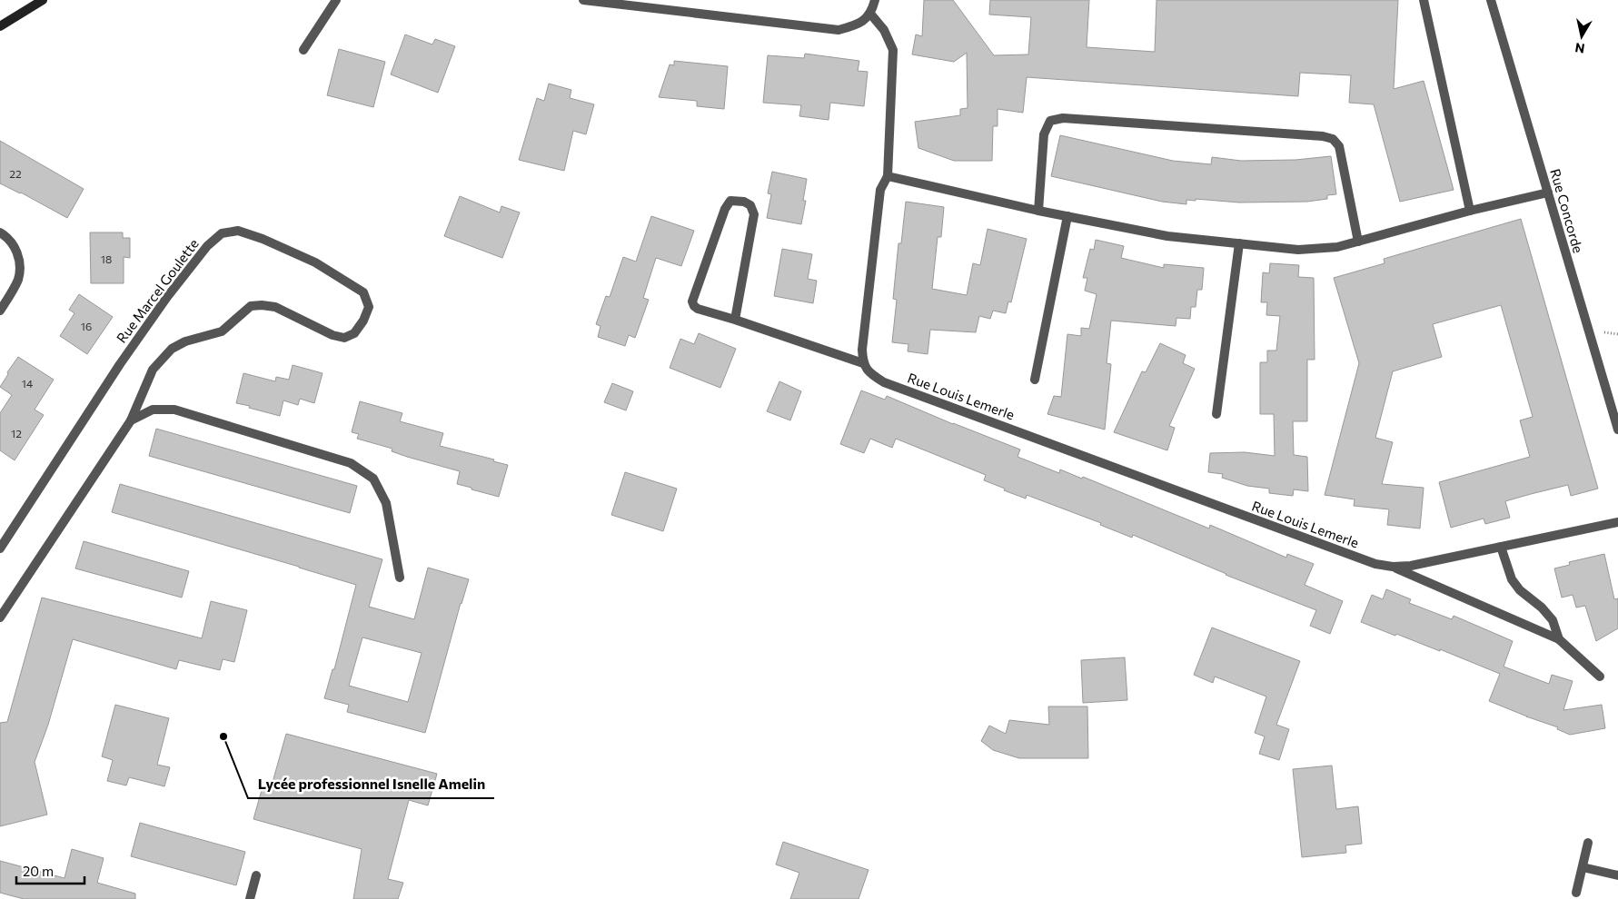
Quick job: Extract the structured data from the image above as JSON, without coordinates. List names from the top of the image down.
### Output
{
  "streets": {
    "street": ["Rue Concorde", "Rue Marcel Goulette", "Rue Louis Lemerle"]
  },
  "places": ["Lycée professionnel Isnelle Amelin"],
  "house_numbers": [
    "22",
    "18",
    "16",
    "14",
    "12"
  ],
  "scale_bar": "20 m",
  "north": "bottom"
}
